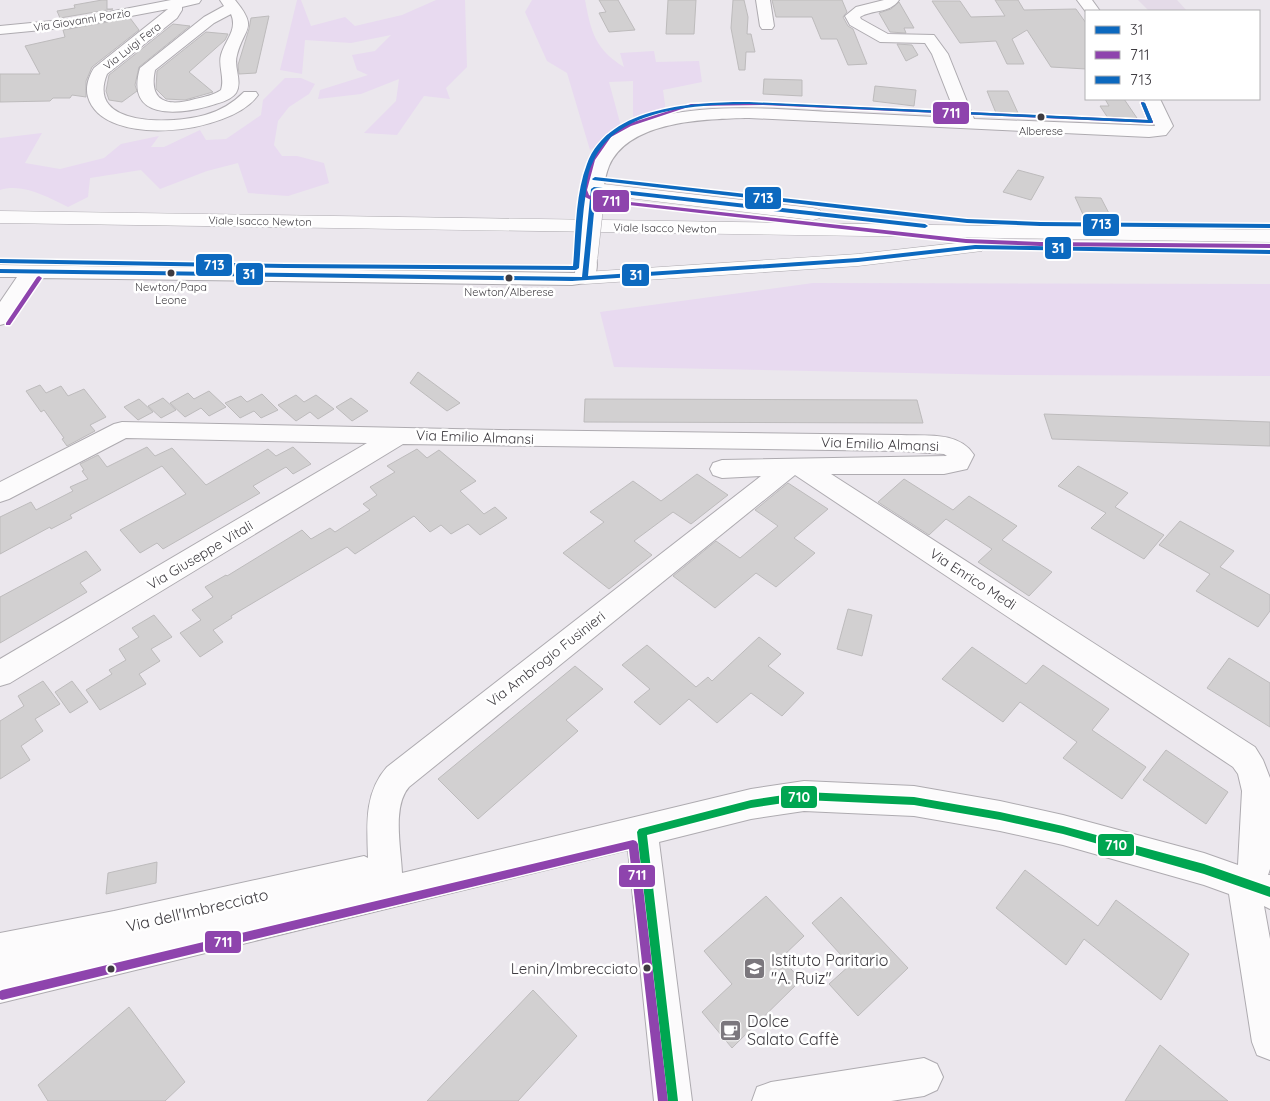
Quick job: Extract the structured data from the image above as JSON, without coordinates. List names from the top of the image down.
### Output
{
  "streets": {
    "highway": ["Viale Isacco Newton"],
    "street": [
      "Via Giovanni Porzio",
      "Via Luigi Fera",
      "Via Emilio Almansi",
      "Via Giuseppe Vitali",
      "Via Enrico Medi",
      "Via Ambrogio Fusinieri",
      "Via dell'Imbrecciato"
    ]
  },
  "crossings": [
    ["Via Giovanni Porzio", "Via Luigi Fera"],
    ["Via Emilio Almansi", "Via Giuseppe Vitali"],
    ["Via Enrico Medi", "Via Ambrogio Fusinieri"],
    ["Via Enrico Medi", "Via dell'Imbrecciato"],
    ["Via Ambrogio Fusinieri", "Via dell'Imbrecciato"]
  ],
  "places": {
    "other": [
      "Alberese",
      "Newton/Papa Leone",
      "Newton/Alberese",
      "Lenin/Imbrecciato"
    ],
    "school or university": ["Istituto Paritario \"A. Ruiz\""],
    "cafe": ["Dolce Salato Caffè"]
  },
  "lines": [
    "transit line 711",
    "transit line 713",
    "transit line 31",
    "transit line 710"
  ],
  "legend": ["31", "711", "713"]
}
